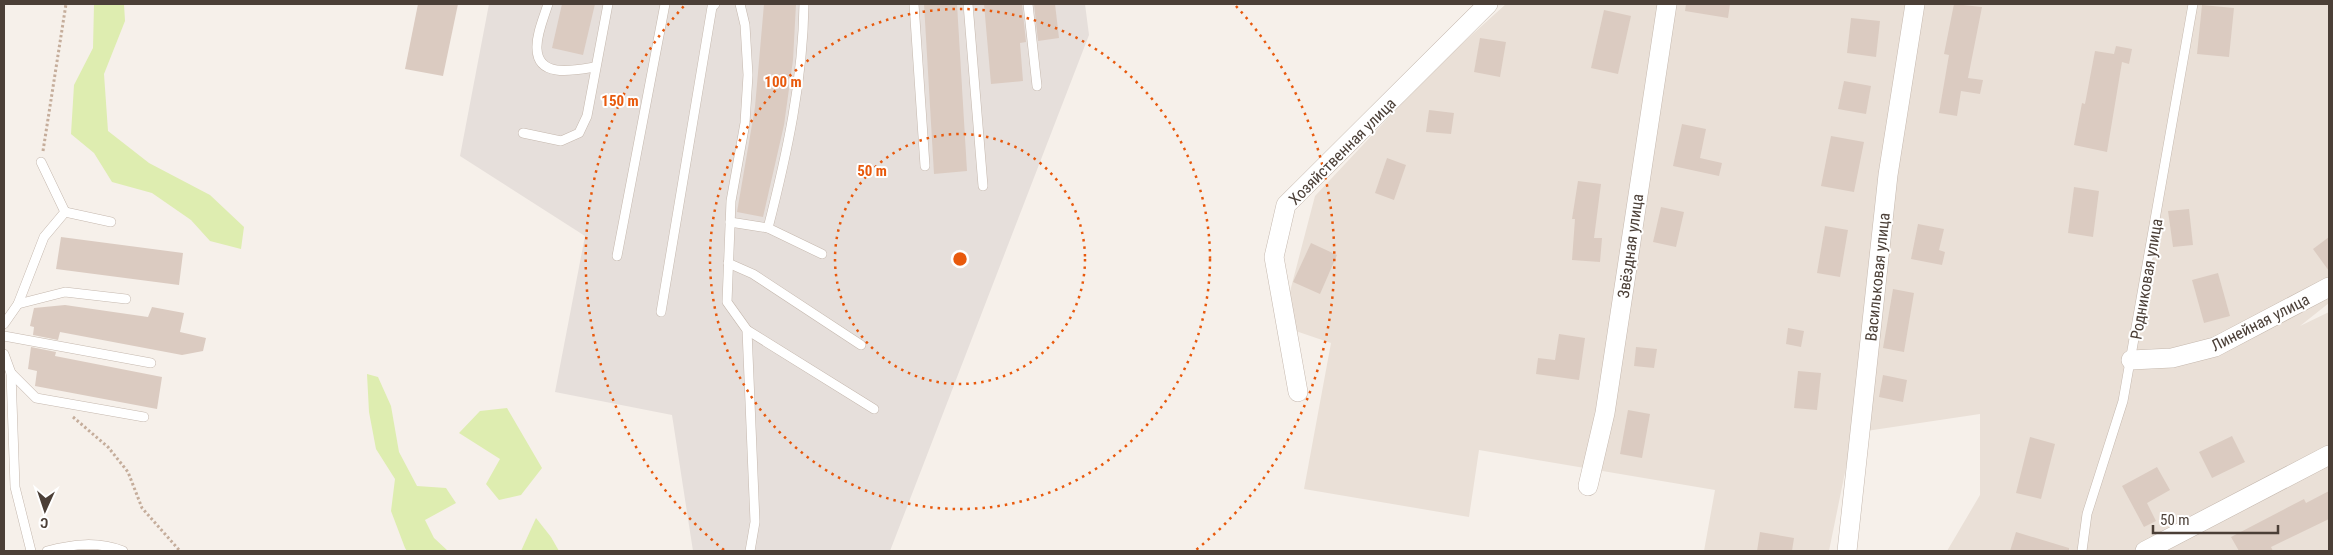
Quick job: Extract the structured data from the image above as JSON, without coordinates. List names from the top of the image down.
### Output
{
  "streets": {
    "street": [
      "Хозяйственная улица",
      "Звёздная улица",
      "Васильковая улица",
      "Линейная улица"
    ],
    "lane": ["Родниковая улица"]
  },
  "crossings": [
    ["Родниковая улица", "Линейная улица"]
  ],
  "scale_bar": "50 m",
  "north": "bottom",
  "rings": ["100 m", "150 m", "50 m"]
}
